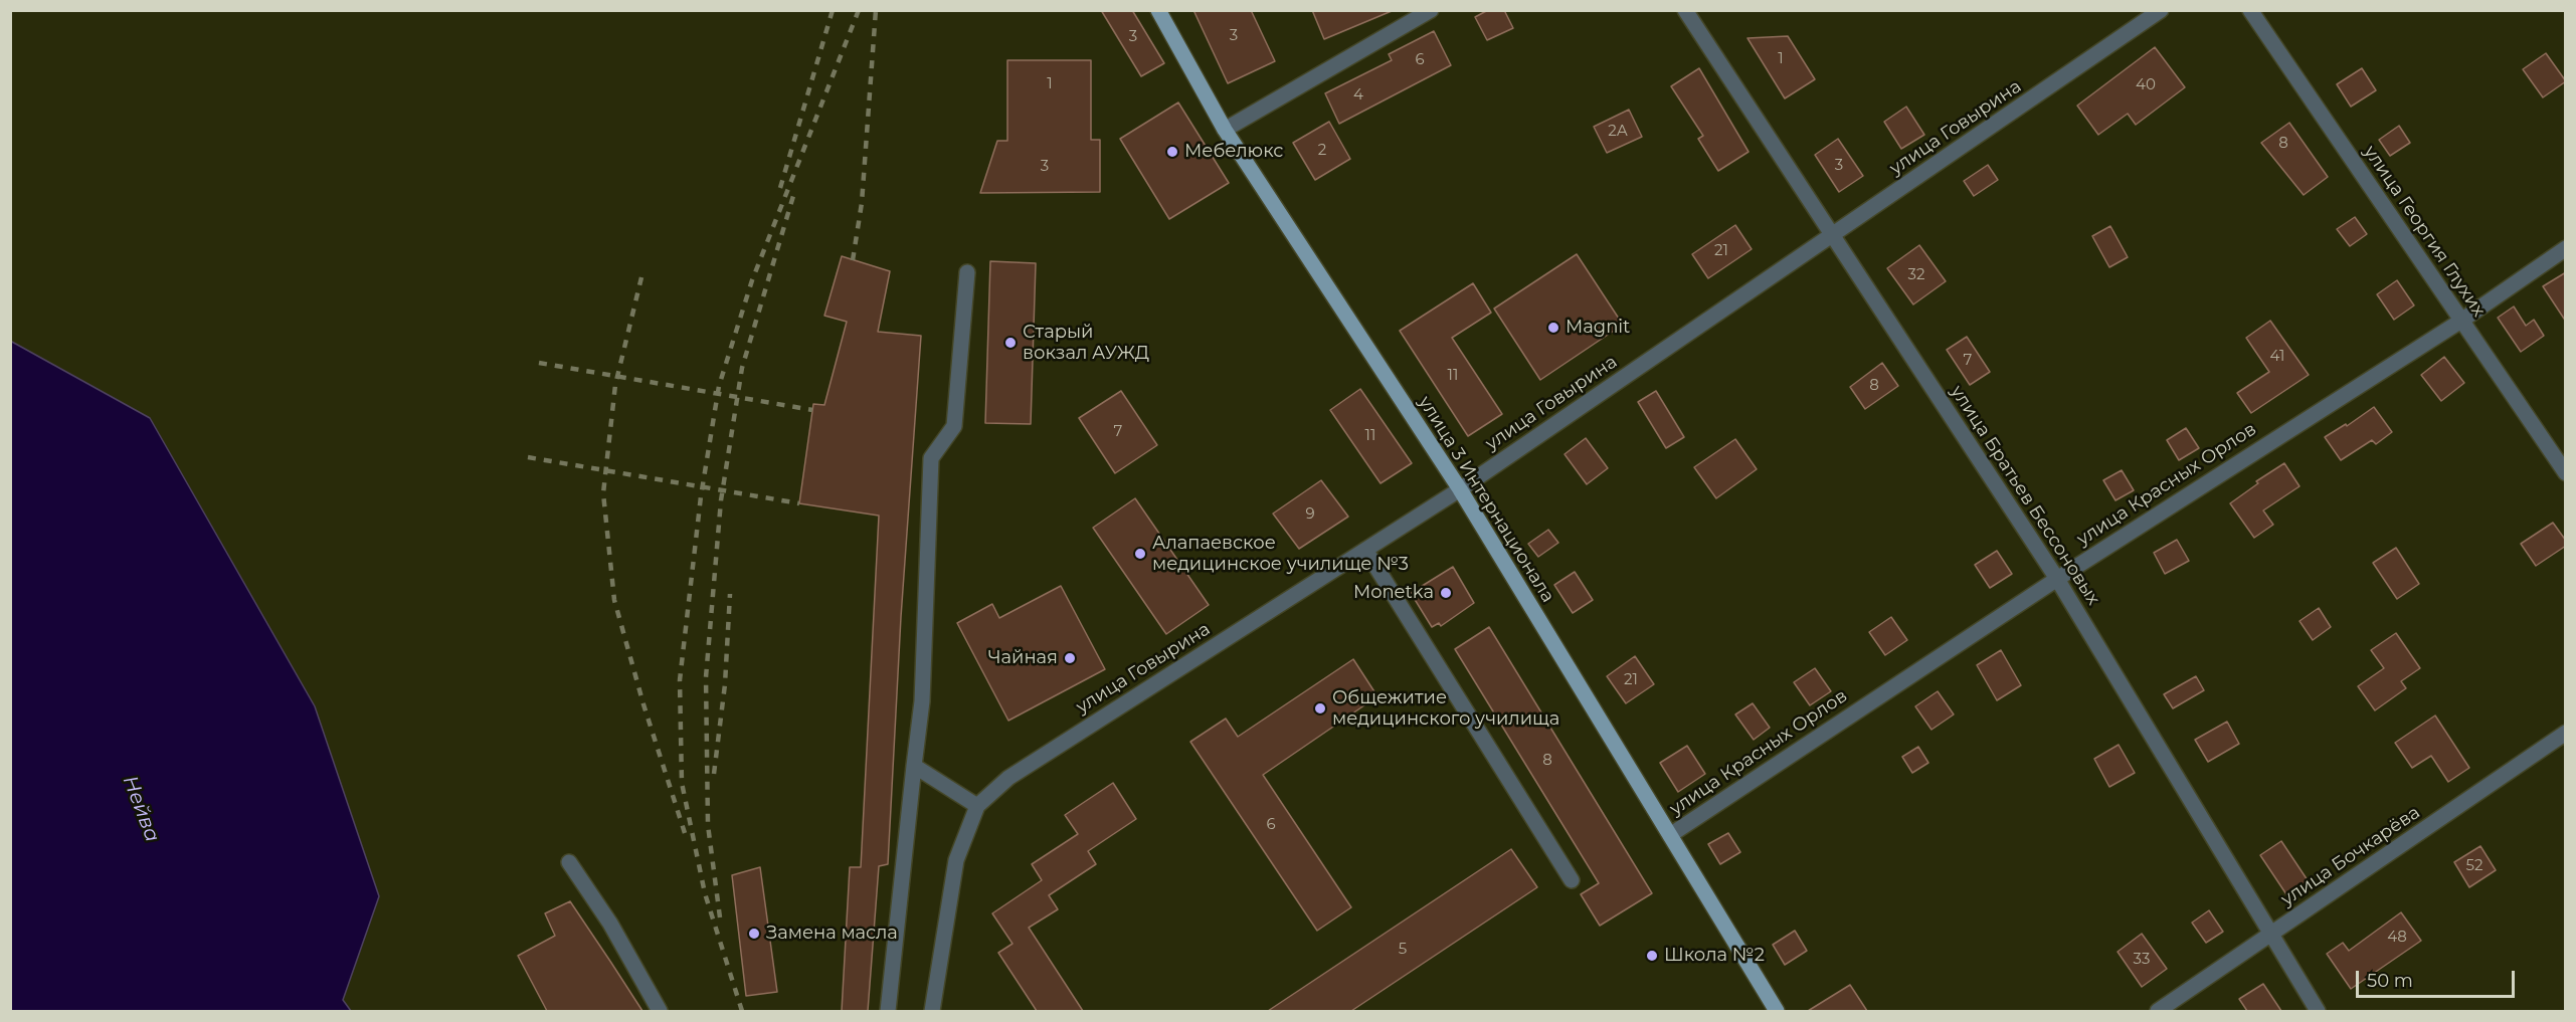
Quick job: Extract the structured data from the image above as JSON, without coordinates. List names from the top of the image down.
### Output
{
  "streets": {
    "main road": ["улица 3 Интернационала"],
    "street": [
      "улица Говырина",
      "улица Георгия Глухих",
      "улица Красных Орлов",
      "улица Братьев Бессоновых",
      "улица Бочкарёва"
    ]
  },
  "crossings": [
    ["улица Говырина", "улица Братьев Бессоновых"],
    ["улица Говырина", "улица 3 Интернационала"],
    ["улица Георгия Глухих", "улица Красных Орлов"],
    ["улица Красных Орлов", "улица Братьев Бессоновых"],
    ["улица Красных Орлов", "улица 3 Интернационала"],
    ["улица Братьев Бессоновых", "улица Бочкарёва"]
  ],
  "water": ["Нейва"],
  "places": [
    "Мебелюкс",
    "Magnit",
    "Старый вокзал АУЖД",
    "Алапаевское медицинское училище №3",
    "Monetka",
    "Чайная",
    "Общежитие медицинского училища",
    "Замена масла",
    "Школа №2"
  ],
  "house_numbers": [
    "3",
    "3",
    "1",
    "6",
    "1",
    "40",
    "4",
    "2А",
    "8",
    "2",
    "3",
    "3",
    "21",
    "32",
    "41",
    "7",
    "11",
    "8",
    "7",
    "11",
    "9",
    "21",
    "8",
    "6",
    "52",
    "48",
    "5",
    "33"
  ],
  "scale_bar": "50 m"
}
